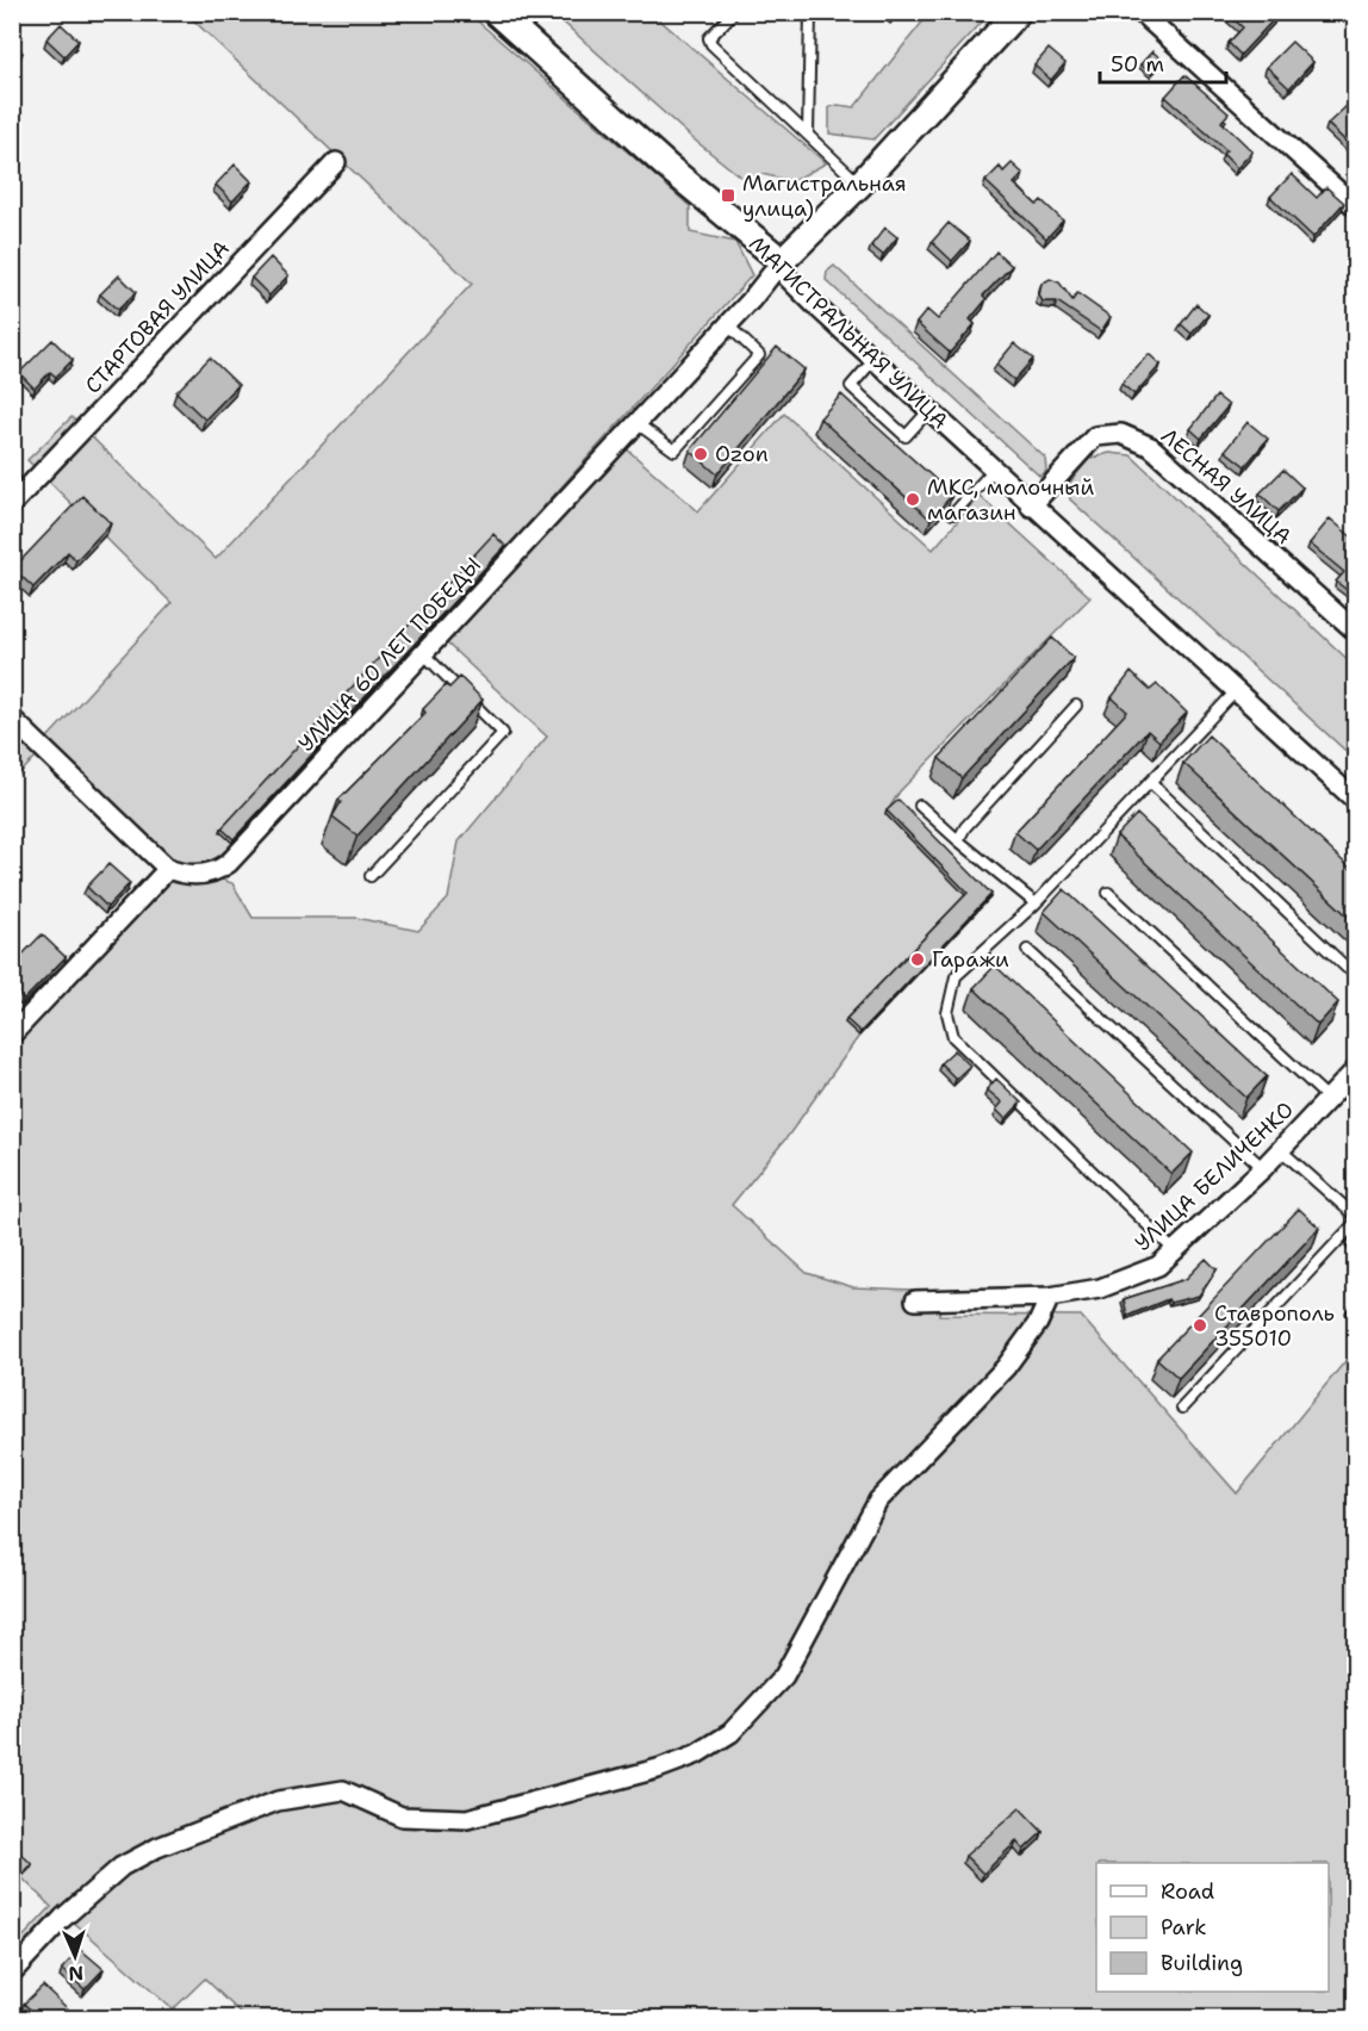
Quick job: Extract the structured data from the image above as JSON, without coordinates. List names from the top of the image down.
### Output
{
  "streets": {
    "street": [
      "СТАРТОВАЯ УЛИЦА",
      "МАГИСТРАЛЬНАЯ УЛИЦА",
      "ЛЕСНАЯ УЛИЦА",
      "УЛИЦА 60 ЛЕТ ПОБЕДЫ",
      "УЛИЦА БЕЛИЧЕНКО"
    ]
  },
  "crossings": [
    ["МАГИСТРАЛЬНАЯ УЛИЦА", "ЛЕСНАЯ УЛИЦА"],
    ["МАГИСТРАЛЬНАЯ УЛИЦА", "УЛИЦА 60 ЛЕТ ПОБЕДЫ"]
  ],
  "places": {
    "transit": ["Магистральная улица)"],
    "other": [
      "Ozon",
      "МКС, молочный магазин",
      "Гаражи",
      "Ставрополь 355010"
    ]
  },
  "legend": ["Road", "Park", "Building"],
  "scale_bar": "50 m",
  "north": "bottom"
}
